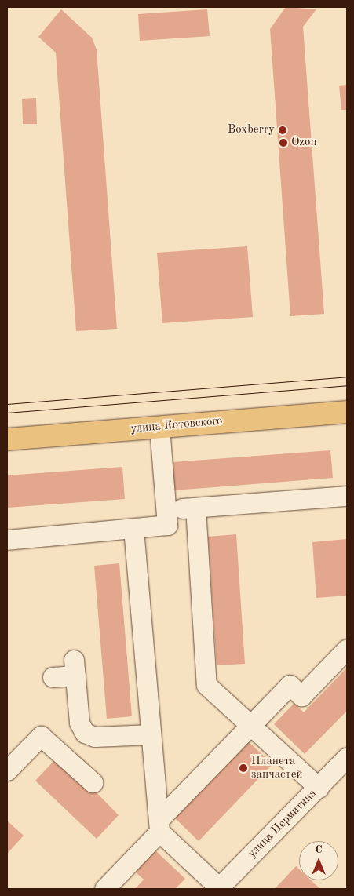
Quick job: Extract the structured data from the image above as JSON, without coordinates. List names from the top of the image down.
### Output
{
  "streets": {
    "main road": ["улица Котовского"],
    "street": ["улица Пермитина"]
  },
  "places": ["Boxberry", "Ozon", "Планета запчастей"],
  "north": "top"
}
